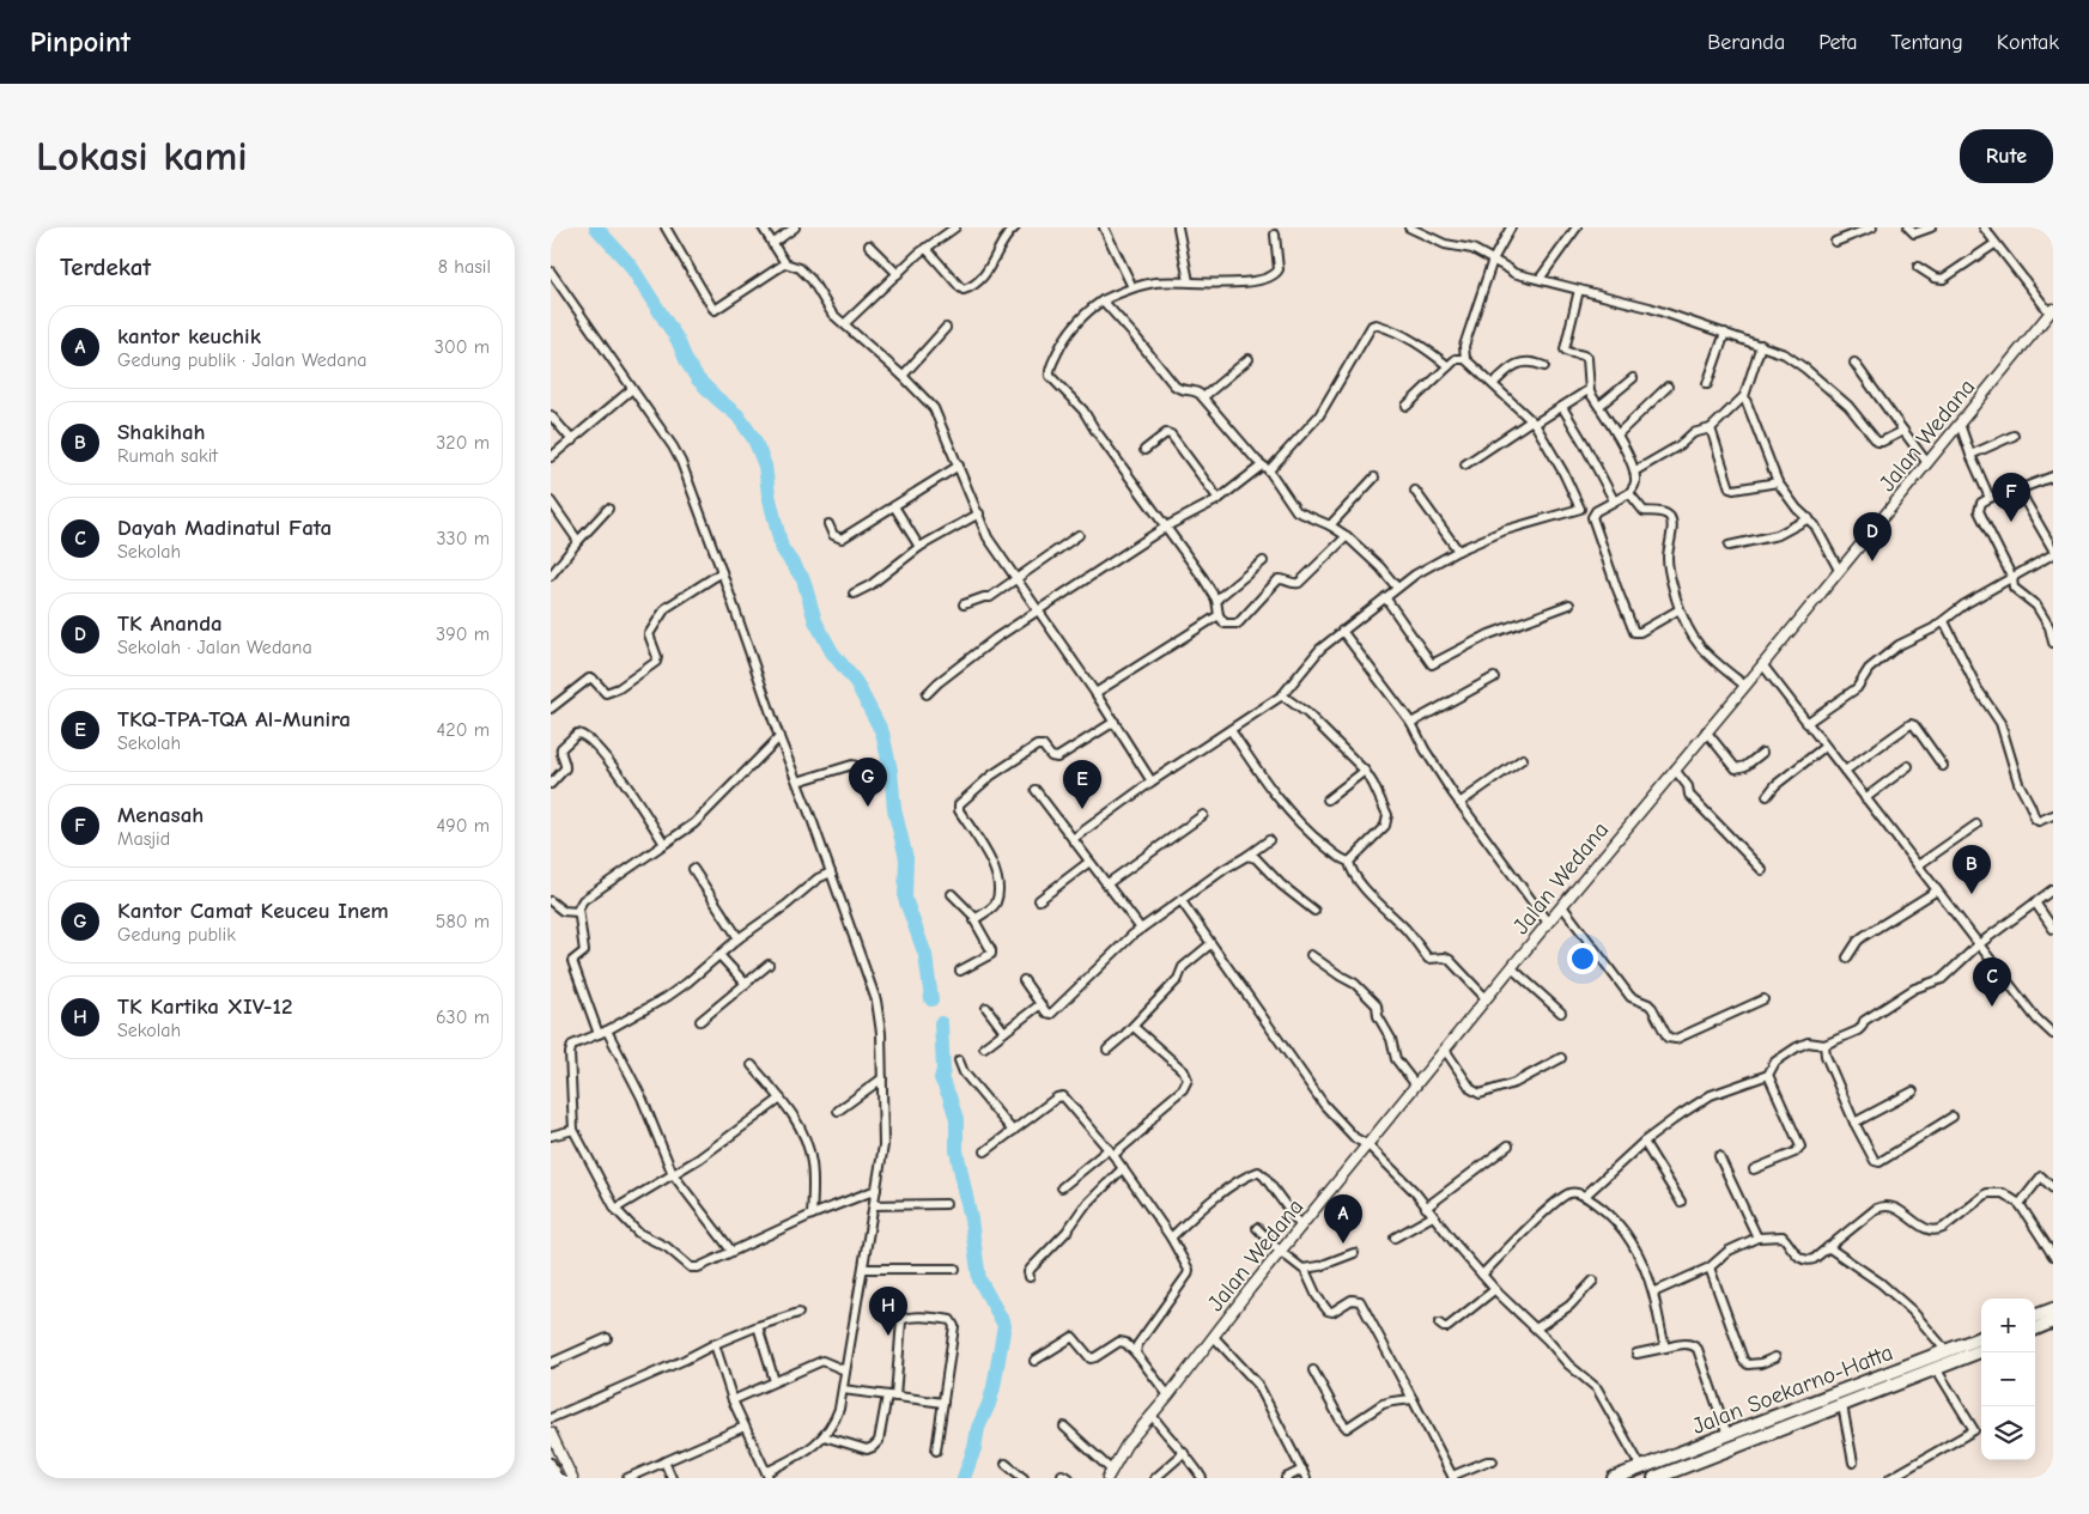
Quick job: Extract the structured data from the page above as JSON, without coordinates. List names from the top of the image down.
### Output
{
  "streets": {
    "highway": ["Jalan Soekarno-Hatta"],
    "street": ["Jalan Wedana"]
  },
  "page": {
    "header": "Pinpoint",
    "nav": [
      "Beranda",
      "Peta",
      "Tentang",
      "Kontak"
    ],
    "buttons": "Rute",
    "title": "Lokasi kami",
    "heading": ["Terdekat", "8 hasil"],
    "list": [
      {
        "mark": "A",
        "name": "kantor keuchik",
        "note": "Gedung publik · Jalan Wedana",
        "value": "300 m"
      },
      {
        "mark": "B",
        "name": "Shakihah",
        "note": "Rumah sakit",
        "value": "320 m"
      },
      {
        "mark": "C",
        "name": "Dayah Madinatul Fata",
        "note": "Sekolah",
        "value": "330 m"
      },
      {
        "mark": "D",
        "name": "TK Ananda",
        "note": "Sekolah · Jalan Wedana",
        "value": "390 m"
      },
      {
        "mark": "E",
        "name": "TKQ-TPA-TQA Al-Munira",
        "note": "Sekolah",
        "value": "420 m"
      },
      {
        "mark": "F",
        "name": "Menasah",
        "note": "Masjid",
        "value": "490 m"
      },
      {
        "mark": "G",
        "name": "Kantor Camat Keuceu Inem",
        "note": "Gedung publik",
        "value": "580 m"
      },
      {
        "mark": "H",
        "name": "TK Kartika XIV-12",
        "note": "Sekolah",
        "value": "630 m"
      }
    ],
    "pins": [
      "F",
      "D",
      "G",
      "E",
      "B",
      "C",
      "A",
      "H"
    ],
    "map_buttons": ["+", "−"]
  }
}
